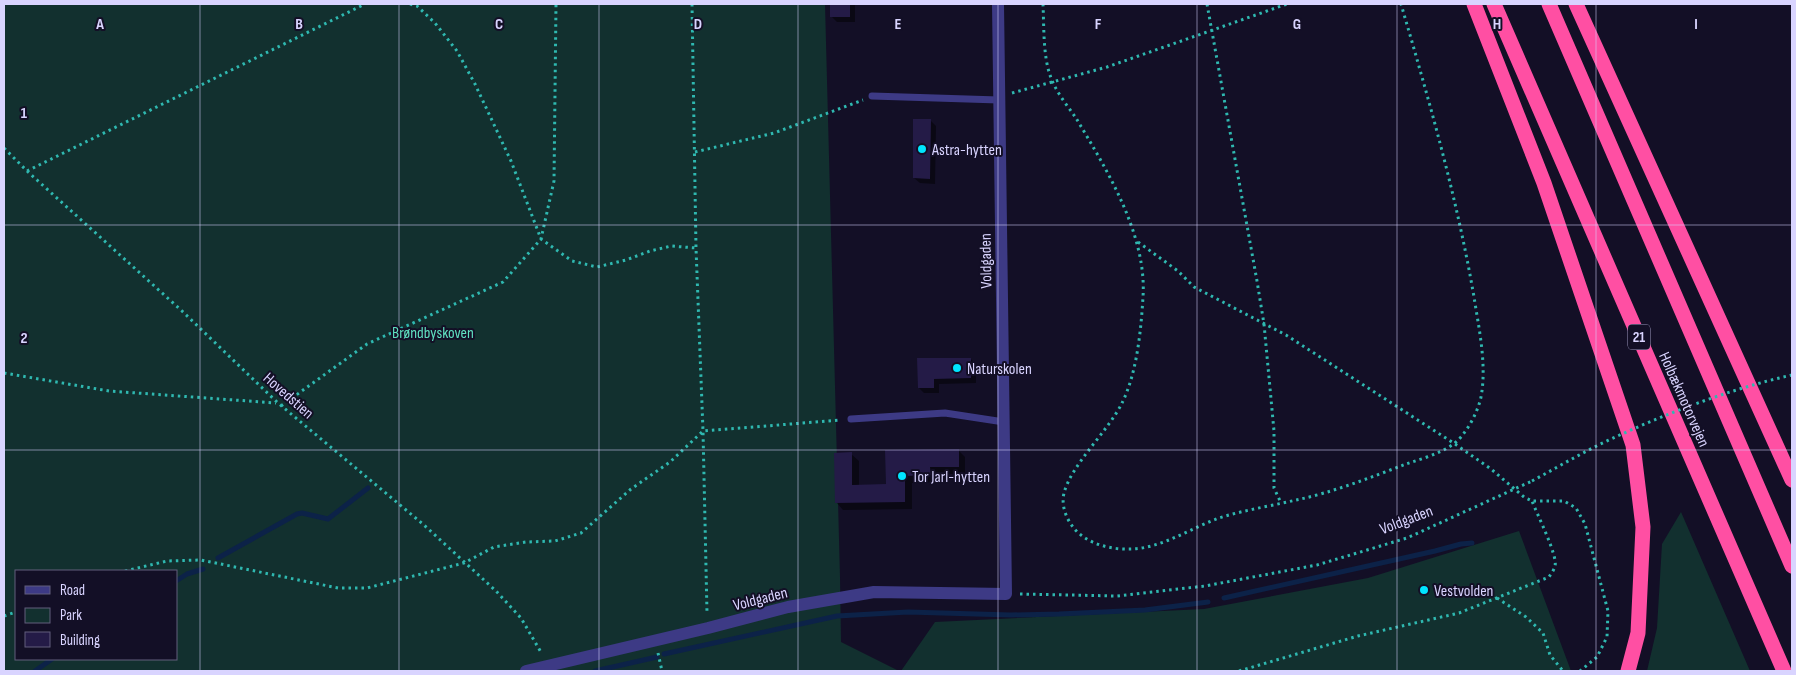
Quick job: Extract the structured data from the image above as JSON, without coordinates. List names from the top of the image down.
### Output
{
  "streets": {
    "highway": ["21", "Holbækmotorvejen"],
    "street": ["Voldgaden"],
    "path": ["Hovedstien"]
  },
  "crossings": [
    ["Voldgaden", "Hovedstien"]
  ],
  "parks": ["Brøndbyskoven"],
  "places": [
    "Astra-hytten",
    "Naturskolen",
    "Tor Jarl-hytten",
    "Vestvolden"
  ],
  "legend": ["Road", "Park", "Building"],
  "grid": {
    "columns": [
      "A",
      "B",
      "C",
      "D",
      "E",
      "F",
      "G",
      "H",
      "I"
    ],
    "rows": ["1", "2"]
  }
}
